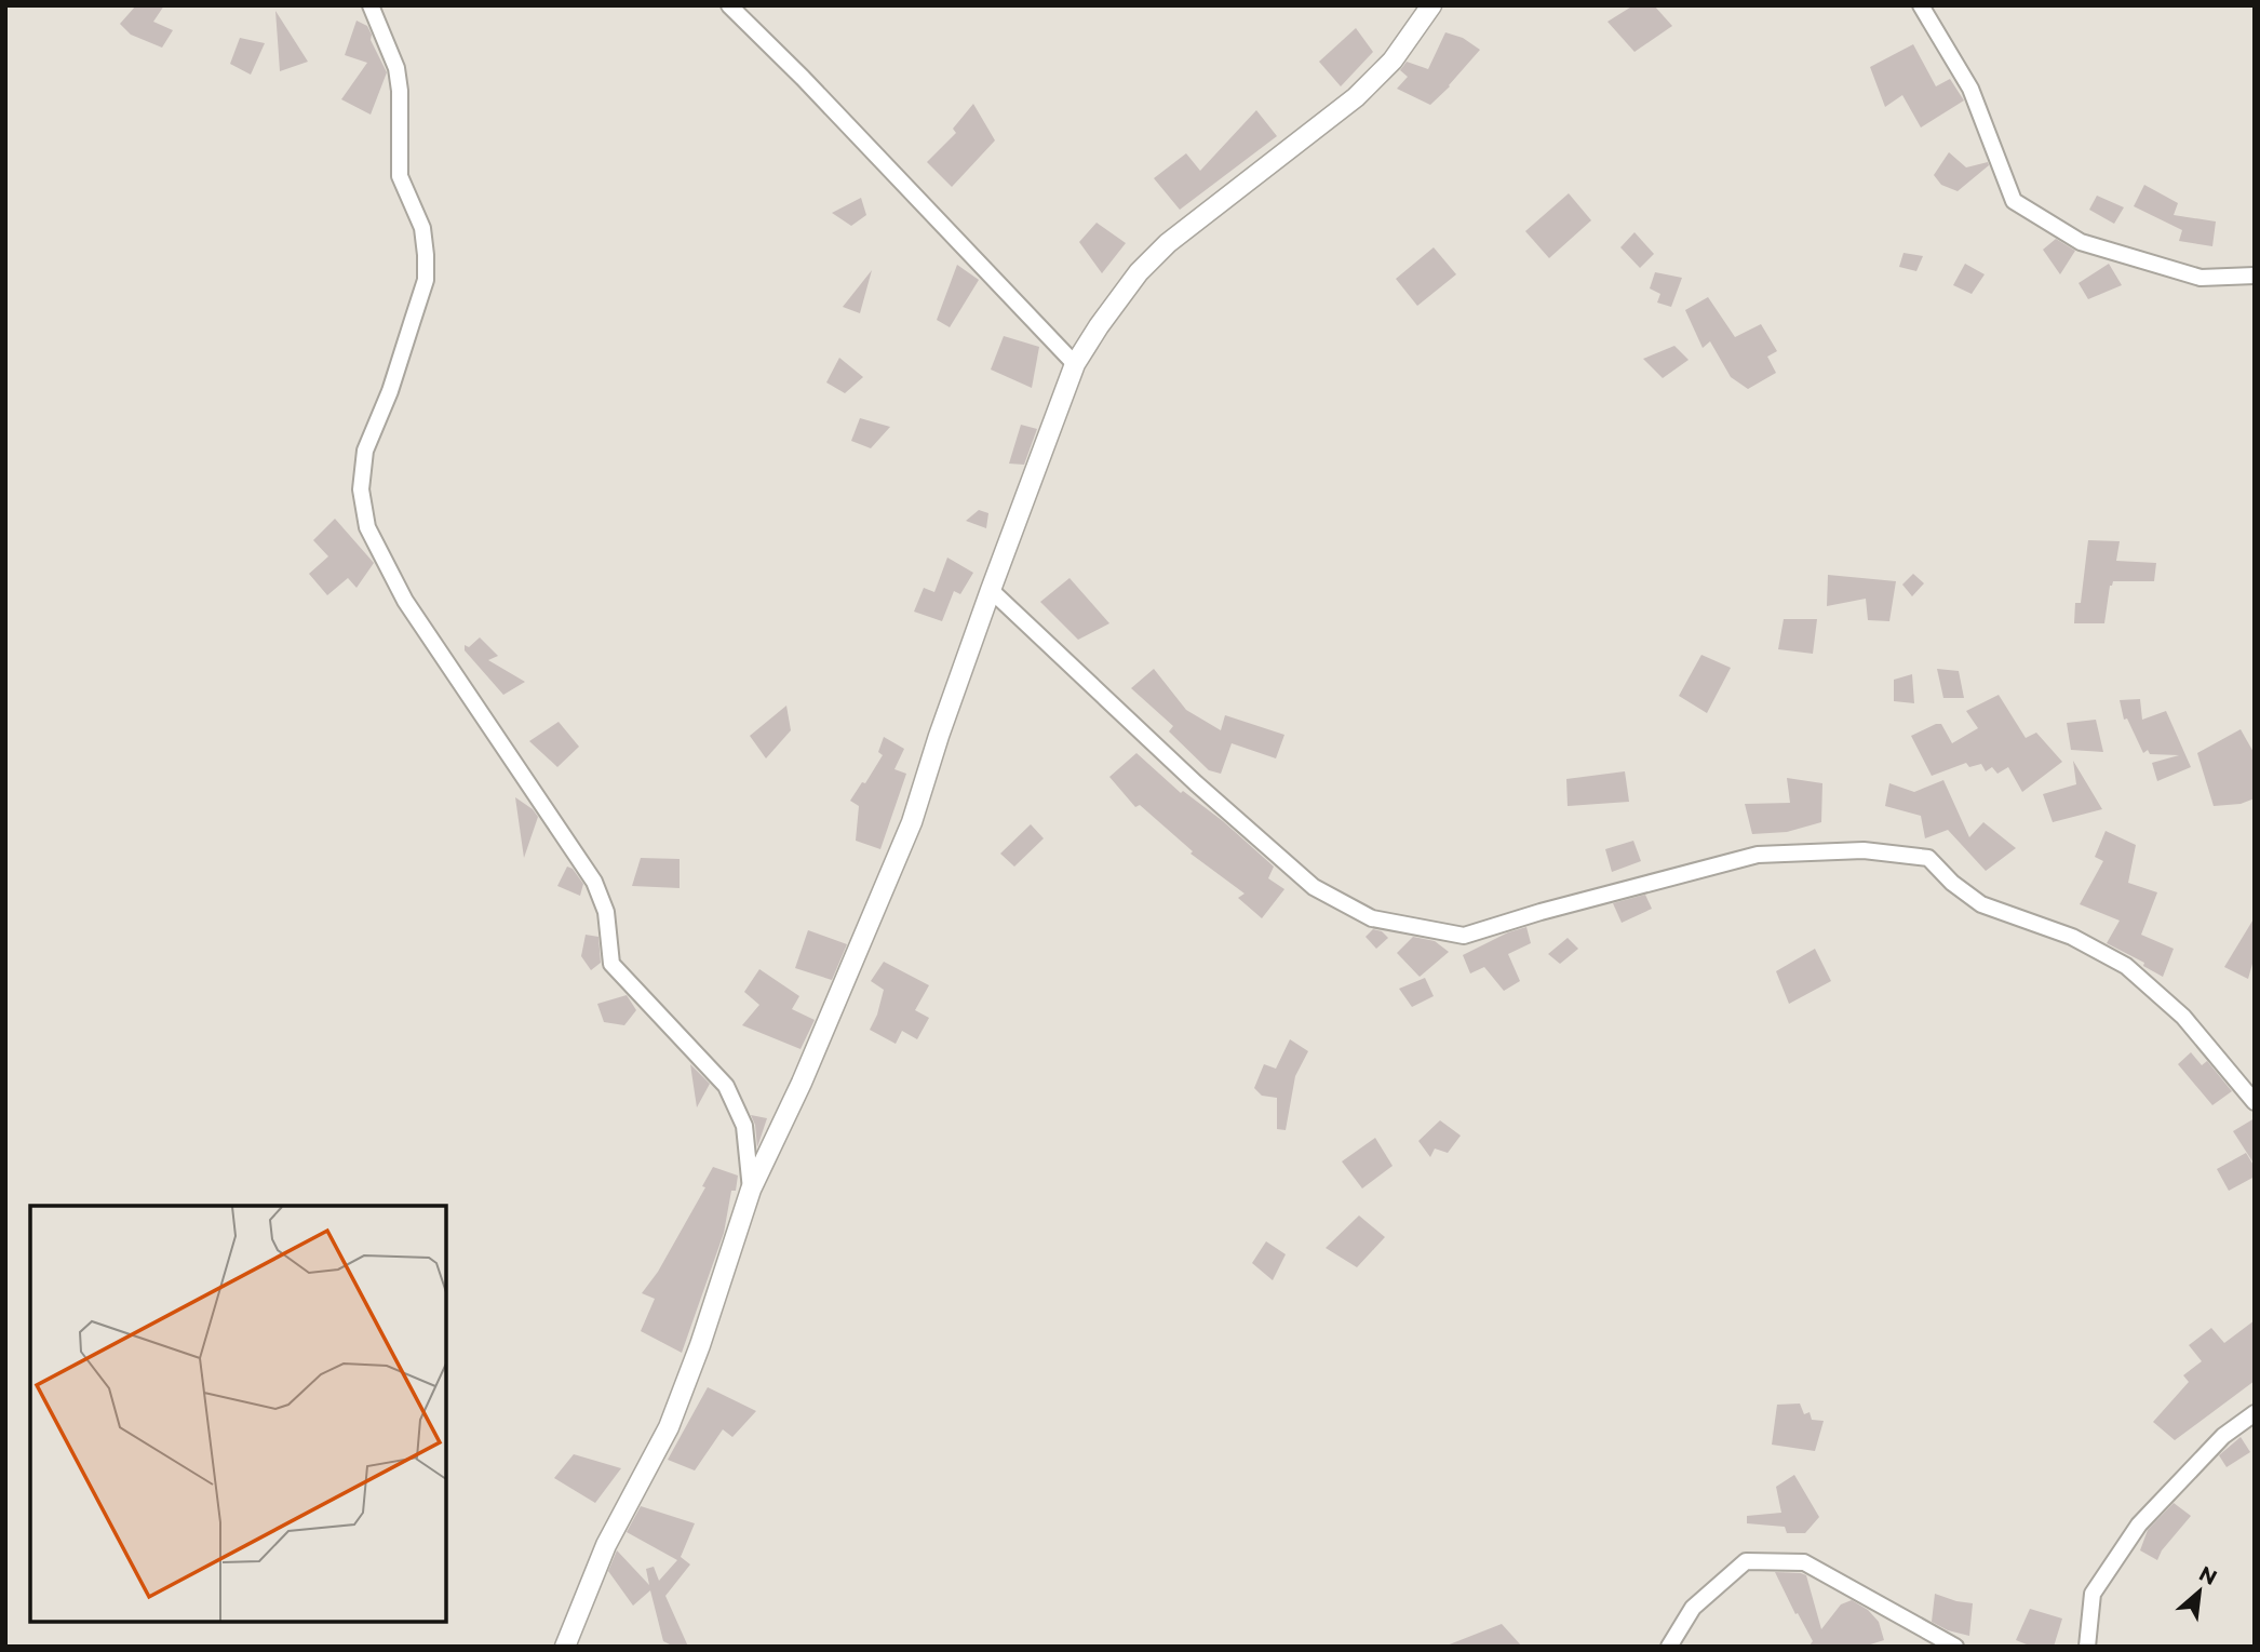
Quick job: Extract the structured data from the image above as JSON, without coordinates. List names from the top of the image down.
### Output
{
  "north": "top right"
}
